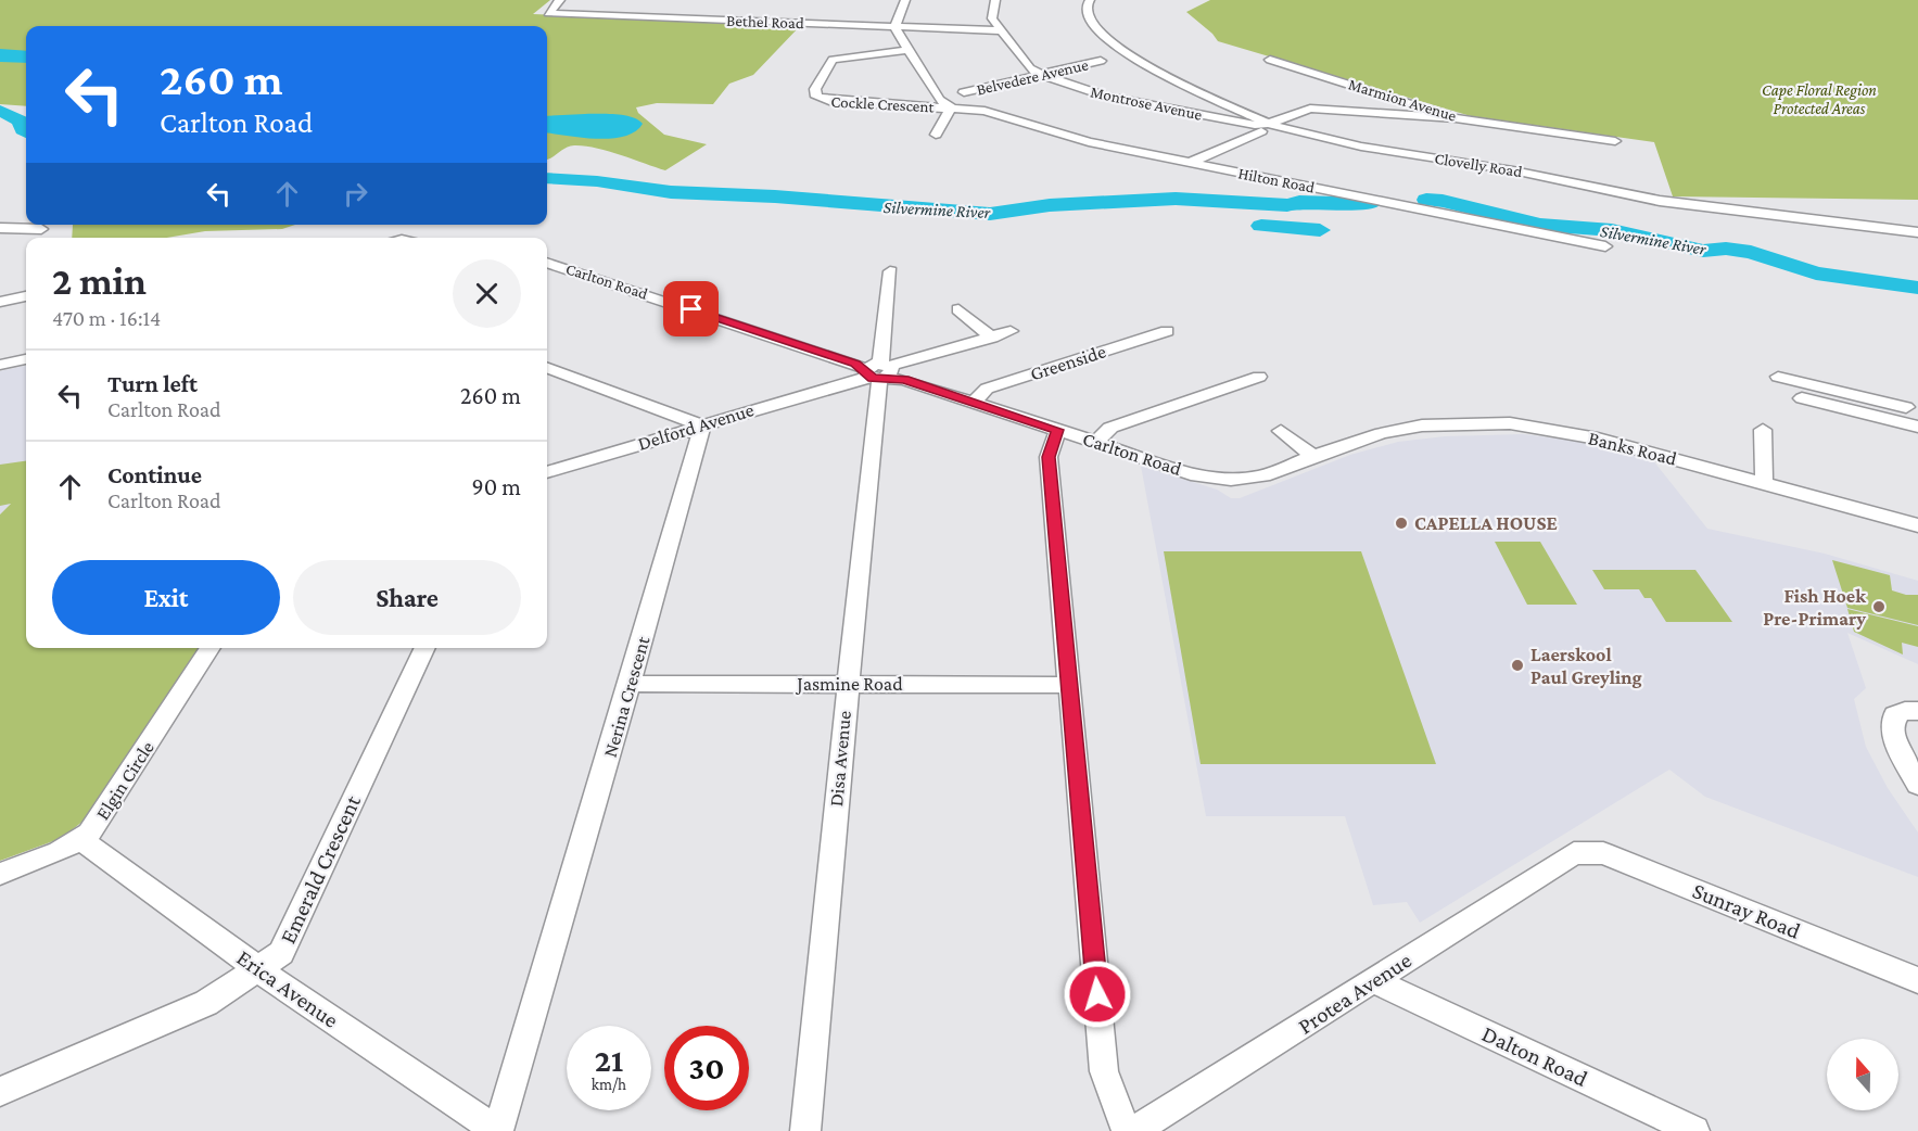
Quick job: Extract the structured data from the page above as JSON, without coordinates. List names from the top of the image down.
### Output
{
  "streets": {
    "street": [
      "Bethel Road",
      "Belvedere Avenue",
      "Marmion Avenue",
      "Montrose Avenue",
      "Cockle Crescent",
      "Clovelly Road",
      "Hilton Road",
      "Carlton Road",
      "Greenside",
      "Delford Avenue",
      "Banks Road",
      "Jasmine Road",
      "Nerina Crescent",
      "Disa Avenue",
      "Elgin Circle",
      "Emerald Crescent",
      "Sunray Road",
      "Erica Avenue",
      "Protea Avenue",
      "Dalton Road"
    ]
  },
  "crossings": [
    ["Bethel Road", "Montrose Avenue"],
    ["Belvedere Avenue", "Montrose Avenue"],
    ["Montrose Avenue", "Clovelly Road"],
    ["Cockle Crescent", "Hilton Road"],
    ["Carlton Road", "Greenside"],
    ["Carlton Road", "Delford Avenue"],
    ["Carlton Road", "Banks Road"],
    ["Carlton Road", "Disa Avenue"],
    ["Delford Avenue", "Nerina Crescent"],
    ["Delford Avenue", "Disa Avenue"],
    ["Jasmine Road", "Nerina Crescent"],
    ["Jasmine Road", "Disa Avenue"],
    ["Nerina Crescent", "Erica Avenue"],
    ["Elgin Circle", "Erica Avenue"],
    ["Emerald Crescent", "Erica Avenue"],
    ["Sunray Road", "Protea Avenue"],
    ["Protea Avenue", "Dalton Road"]
  ],
  "water": ["Silvermine River"],
  "parks": ["Cape Floral Region Protected Areas"],
  "places": ["CAPELLA HOUSE", "Fish Hoek Pre-Primary", "Laerskool Paul Greyling"],
  "north": "top",
  "page": {
    "turn": ["260 m", "Carlton Road"],
    "heading": ["2 min", "470 m · 16:14"],
    "list": [
      {
        "name": "Turn left",
        "note": "Carlton Road",
        "value": "260 m"
      },
      {
        "name": "Continue",
        "note": "Carlton Road",
        "value": "90 m"
      }
    ],
    "buttons": ["Exit", "Share"],
    "speed": "21 km/h",
    "limit": "30"
  }
}
